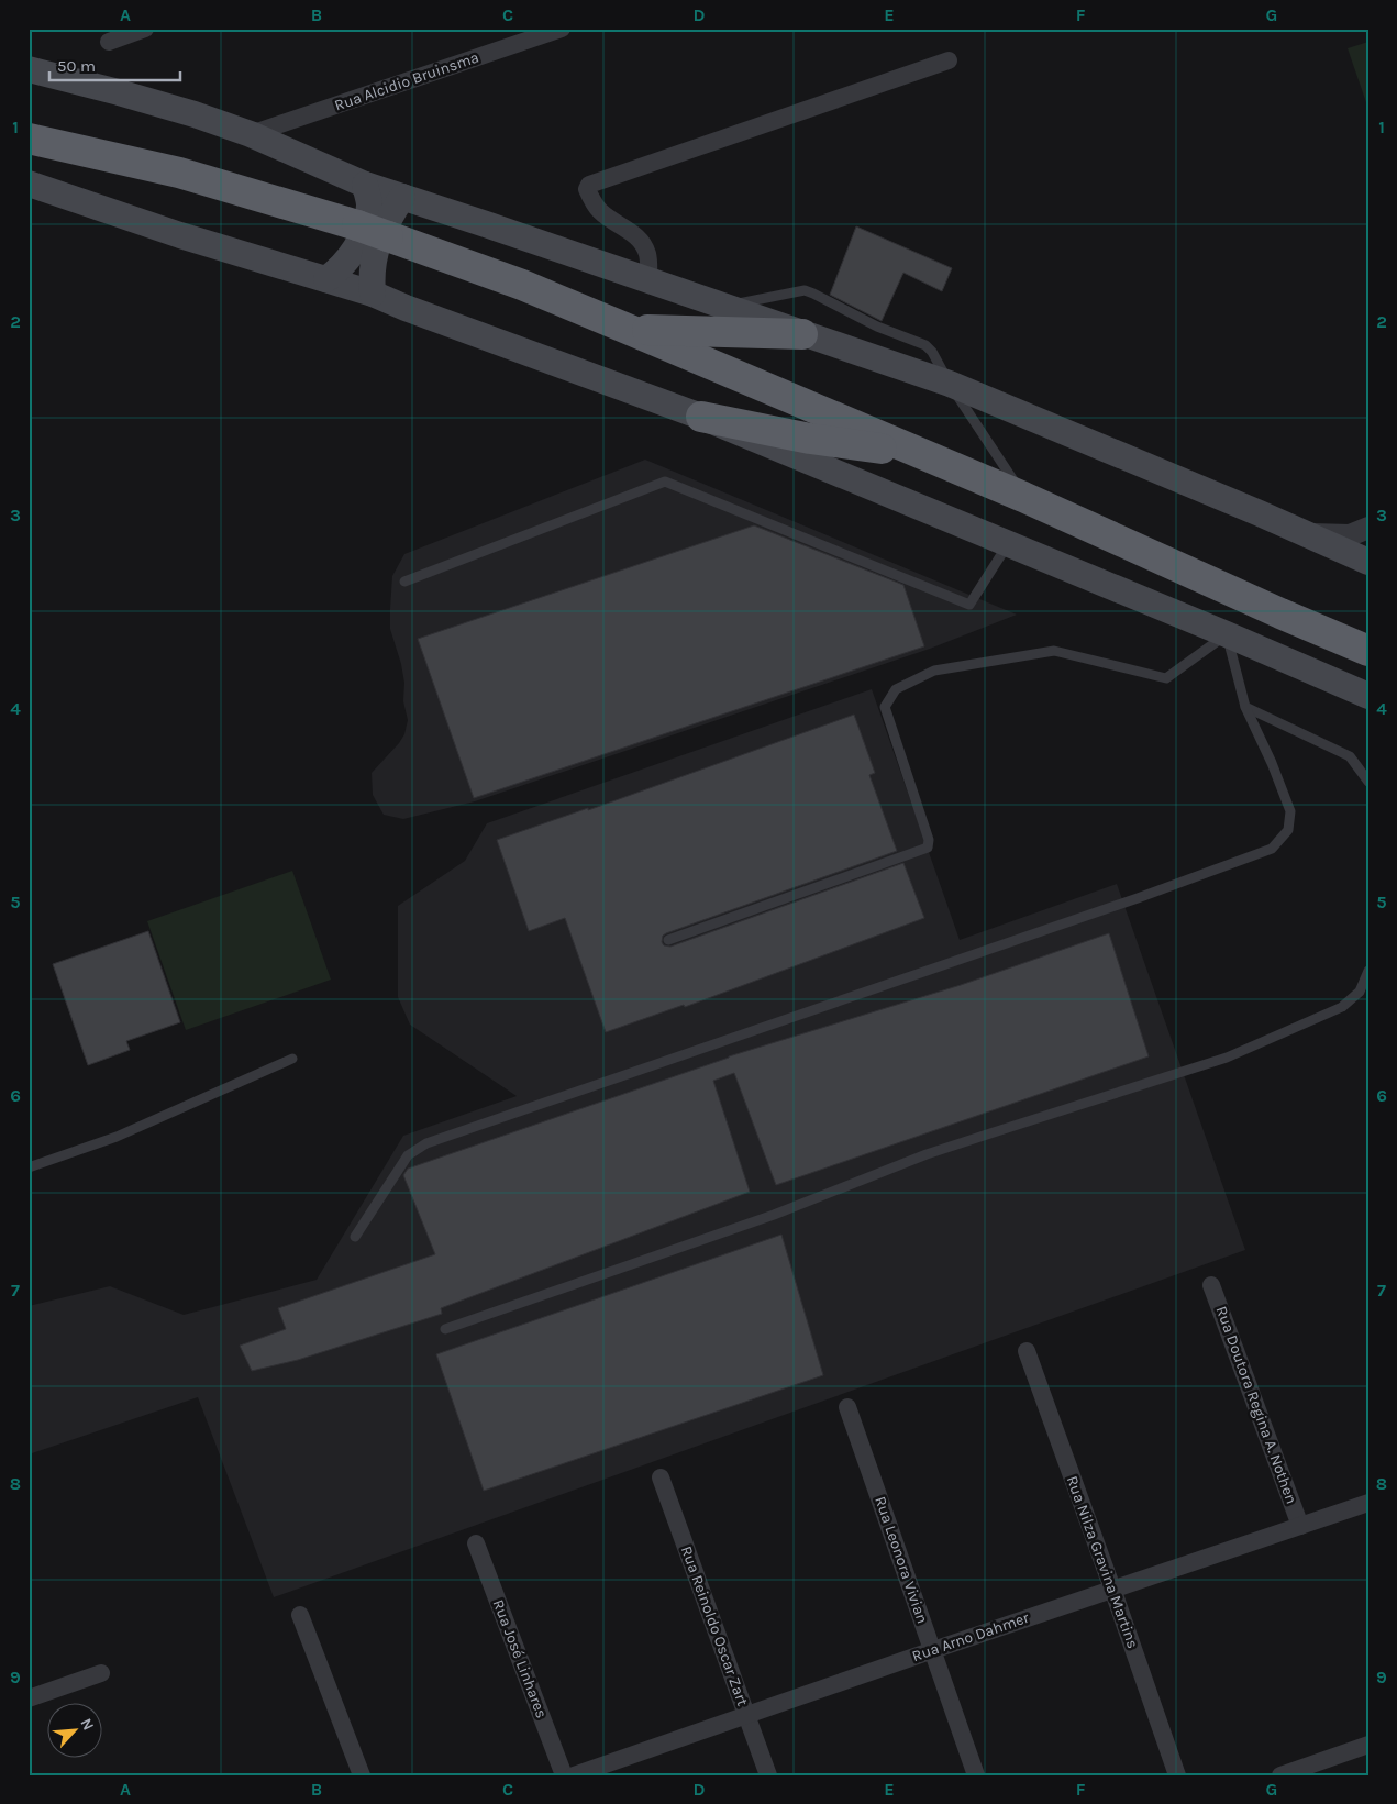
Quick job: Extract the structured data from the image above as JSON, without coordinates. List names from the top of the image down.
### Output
{
  "streets": {
    "street": [
      "Rua Alcidio Bruinsma",
      "Rua Doutora Regina A. Nothen",
      "Rua Leonora Vivian",
      "Rua Nilza Gravina Martins",
      "Rua Reinoldo Oscar Zart",
      "Rua Arno Dahmer",
      "Rua José Linhares"
    ]
  },
  "crossings": [
    ["Rua Doutora Regina A. Nothen", "Rua Arno Dahmer"],
    ["Rua Leonora Vivian", "Rua Arno Dahmer"],
    ["Rua Nilza Gravina Martins", "Rua Arno Dahmer"],
    ["Rua Reinoldo Oscar Zart", "Rua Arno Dahmer"]
  ],
  "scale_bar": "50 m",
  "north": "top right",
  "grid": {
    "columns": [
      "A",
      "B",
      "C",
      "D",
      "E",
      "F",
      "G"
    ],
    "rows": [
      "1",
      "2",
      "3",
      "4",
      "5",
      "6",
      "7",
      "8",
      "9"
    ]
  }
}
